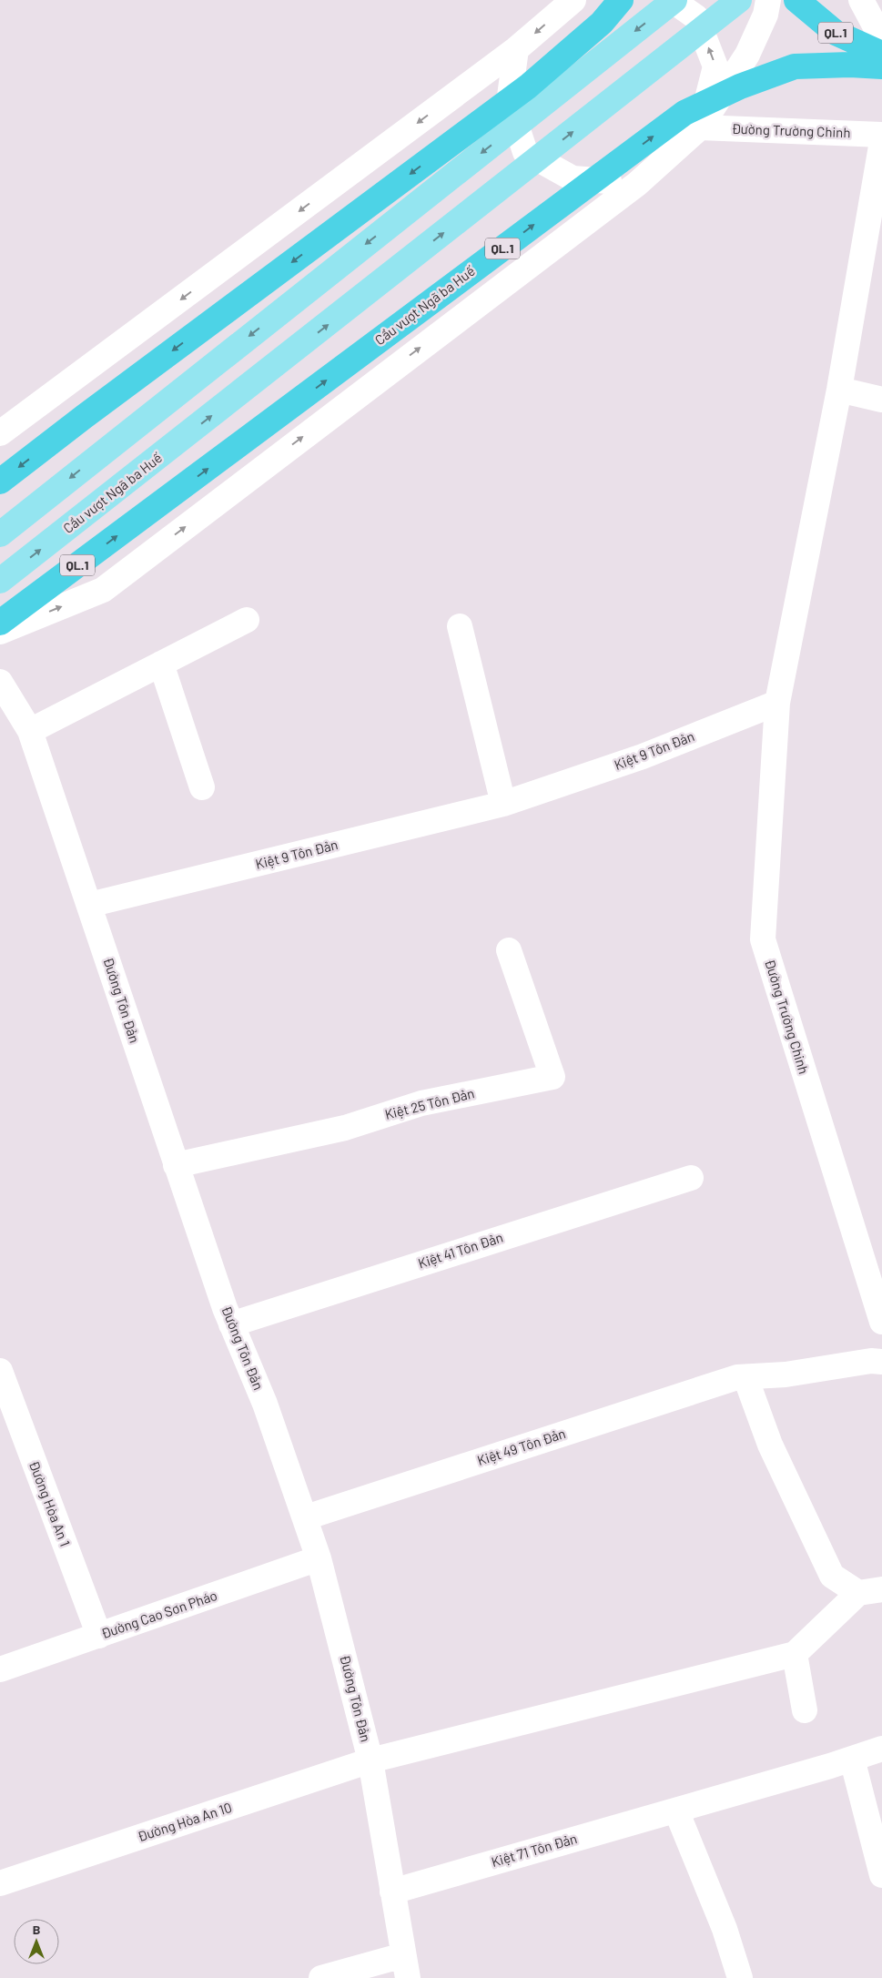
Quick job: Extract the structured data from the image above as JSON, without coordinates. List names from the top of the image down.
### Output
{
  "streets": {
    "highway": ["QL.1", "Cầu vượt Ngã ba Huế"],
    "street": [
      "Đường Trường Chinh",
      "Kiệt 9 Tôn Đản",
      "Đường Tôn Đản",
      "Kiệt 25 Tôn Đản",
      "Kiệt 41 Tôn Đản",
      "Kiệt 49 Tôn Đản",
      "Đường Hòa An 1",
      "Đường Cao Sơn Pháo",
      "Đường Hòa An 10",
      "Kiệt 71 Tôn Đản"
    ]
  },
  "crossings": [
    ["Đường Trường Chinh", "Kiệt 9 Tôn Đản"],
    ["Kiệt 9 Tôn Đản", "Đường Tôn Đản"],
    ["Đường Tôn Đản", "Kiệt 25 Tôn Đản"],
    ["Đường Tôn Đản", "Kiệt 41 Tôn Đản"],
    ["Đường Tôn Đản", "Kiệt 49 Tôn Đản"],
    ["Đường Tôn Đản", "Đường Cao Sơn Pháo"],
    ["Đường Tôn Đản", "Đường Hòa An 10"],
    ["Đường Tôn Đản", "Kiệt 71 Tôn Đản"],
    ["Đường Hòa An 1", "Đường Cao Sơn Pháo"]
  ],
  "north": "top"
}
